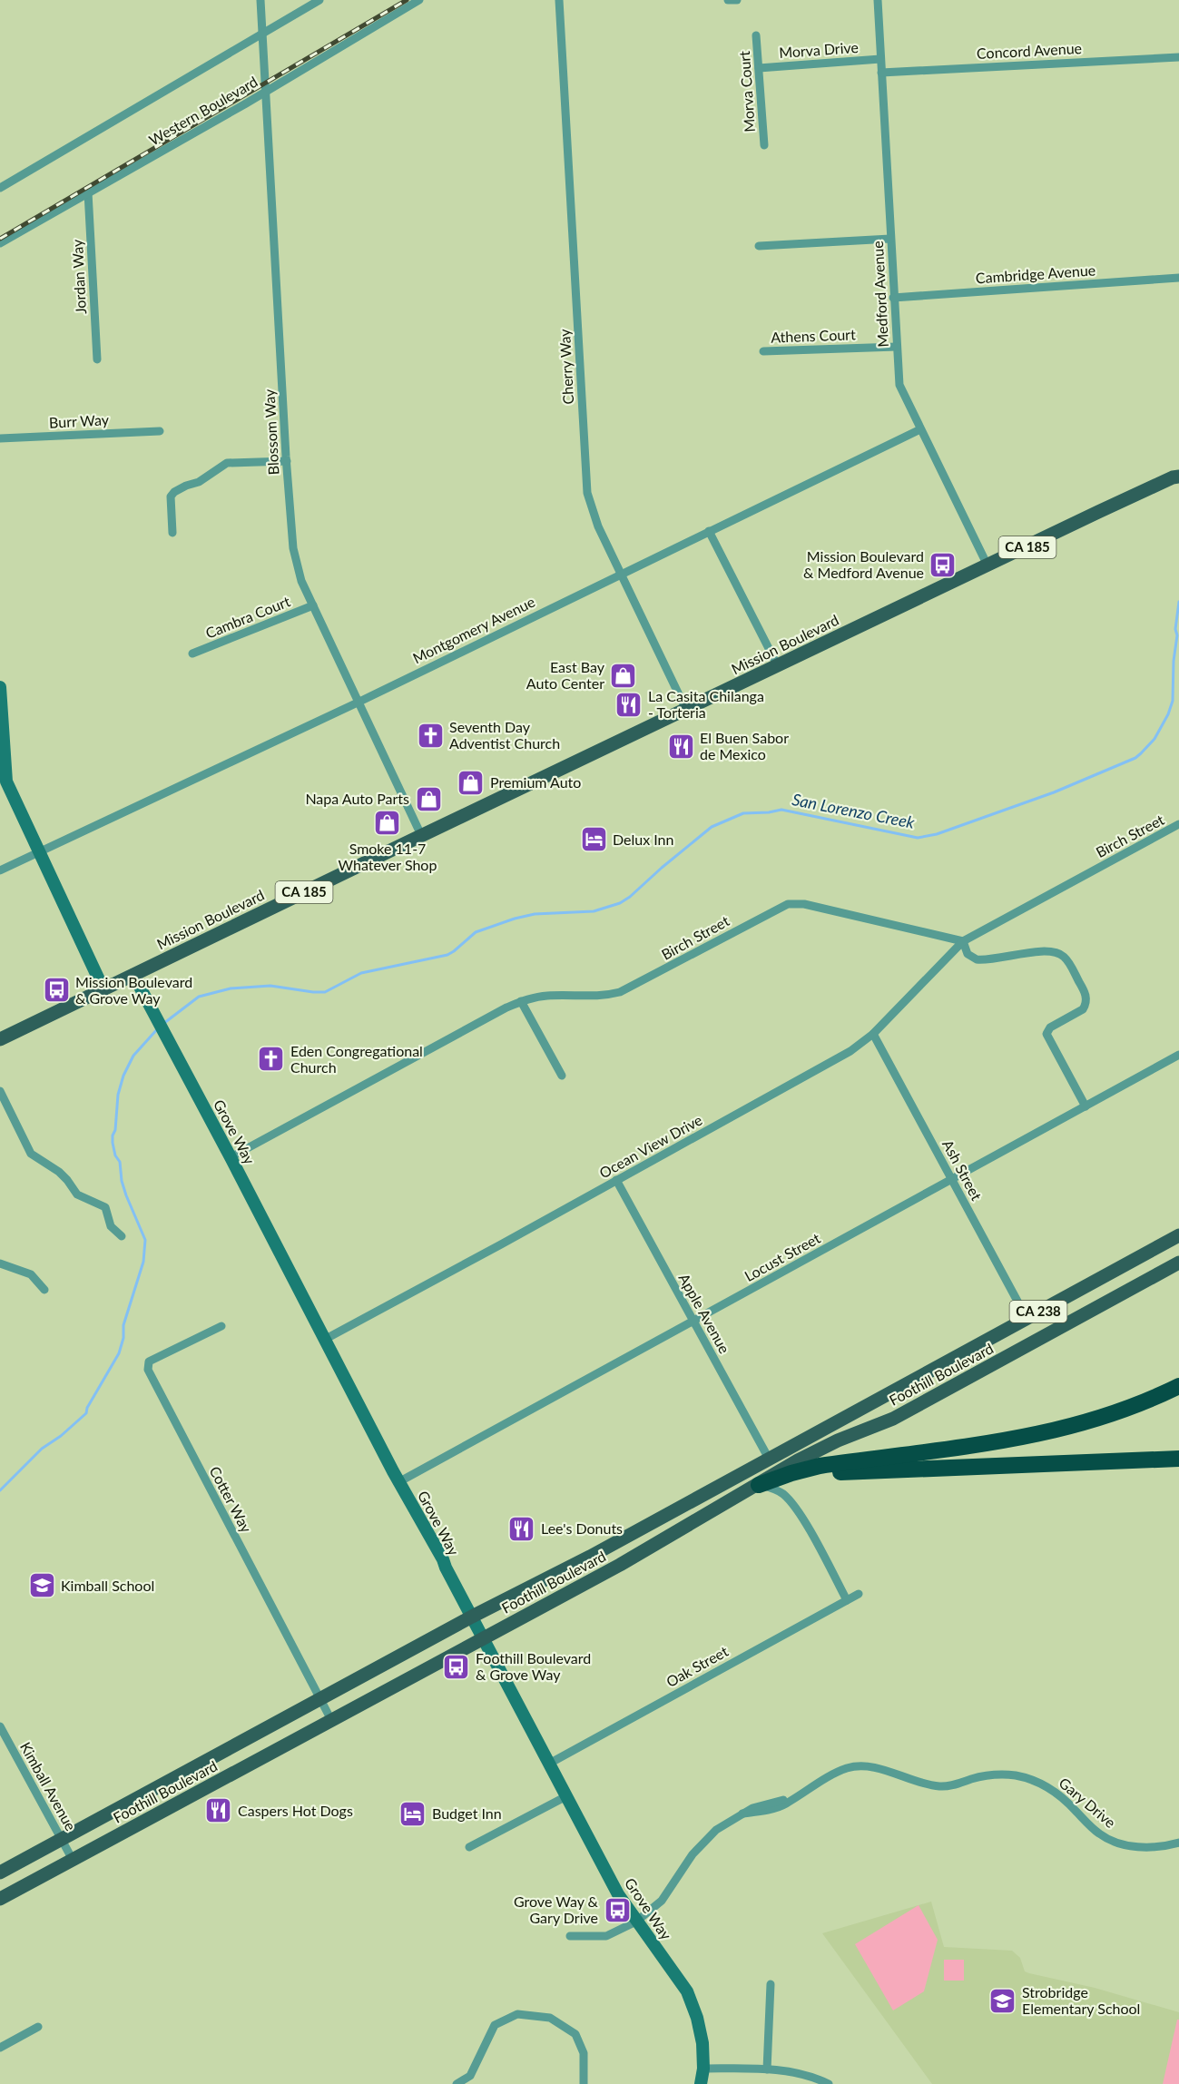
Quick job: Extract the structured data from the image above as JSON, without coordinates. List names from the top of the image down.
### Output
{
  "streets": {
    "main road": [
      "CA 185",
      "Mission Boulevard",
      "Grove Way",
      "CA 238",
      "Foothill Boulevard"
    ],
    "street": [
      "Morva Drive",
      "Concord Avenue",
      "Morva Court",
      "Western Boulevard",
      "Cambridge Avenue",
      "Jordan Way",
      "Medford Avenue",
      "Athens Court",
      "Cherry Way",
      "Burr Way",
      "Blossom Way",
      "Cambra Court",
      "Montgomery Avenue",
      "Birch Street",
      "Ocean View Drive",
      "Ash Street",
      "Locust Street",
      "Apple Avenue",
      "Cotter Way",
      "Oak Street",
      "Kimball Avenue",
      "Gary Drive"
    ]
  },
  "crossings": [
    ["Morva Drive", "Morva Court"],
    ["Morva Drive", "Medford Avenue"],
    ["Concord Avenue", "Medford Avenue"],
    ["Western Boulevard", "Jordan Way"],
    ["Western Boulevard", "Blossom Way"],
    ["Cambridge Avenue", "Medford Avenue"],
    ["Medford Avenue", "Athens Court"],
    ["Medford Avenue", "Montgomery Avenue"],
    ["Medford Avenue", "Mission Boulevard"],
    ["Cherry Way", "Montgomery Avenue"],
    ["Cherry Way", "Mission Boulevard"],
    ["Blossom Way", "Cambra Court"],
    ["Blossom Way", "Montgomery Avenue"],
    ["Blossom Way", "Mission Boulevard"],
    ["Mission Boulevard", "Grove Way"],
    ["Birch Street", "Grove Way"],
    ["Birch Street", "Ocean View Drive"],
    ["Grove Way", "Ocean View Drive"],
    ["Grove Way", "Locust Street"],
    ["Grove Way", "Foothill Boulevard"],
    ["Grove Way", "Oak Street"],
    ["Grove Way", "Gary Drive"],
    ["Ocean View Drive", "Ash Street"],
    ["Ocean View Drive", "Apple Avenue"],
    ["Ash Street", "Locust Street"],
    ["Ash Street", "Foothill Boulevard"],
    ["Locust Street", "Apple Avenue"],
    ["Apple Avenue", "Foothill Boulevard"],
    ["Foothill Boulevard", "Cotter Way"],
    ["Foothill Boulevard", "Kimball Avenue"]
  ],
  "water": ["San Lorenzo Creek"],
  "places": {
    "bus stop": [
      "Mission Boulevard & Medford Avenue",
      "Mission Boulevard & Grove Way",
      "Foothill Boulevard & Grove Way",
      "Grove Way & Gary Drive"
    ],
    "shop": [
      "East Bay Auto Center",
      "Premium Auto",
      "Napa Auto Parts",
      "Smoke 11-7 Whatever Shop"
    ],
    "restaurant": [
      "La Casita Chilanga - Torteria",
      "El Buen Sabor de Mexico",
      "Lee's Donuts",
      "Caspers Hot Dogs"
    ],
    "church": ["Seventh Day Adventist Church", "Eden Congregational Church"],
    "hotel": ["Delux Inn", "Budget Inn"],
    "school or university": ["Kimball School", "Strobridge Elementary School"]
  }
}
